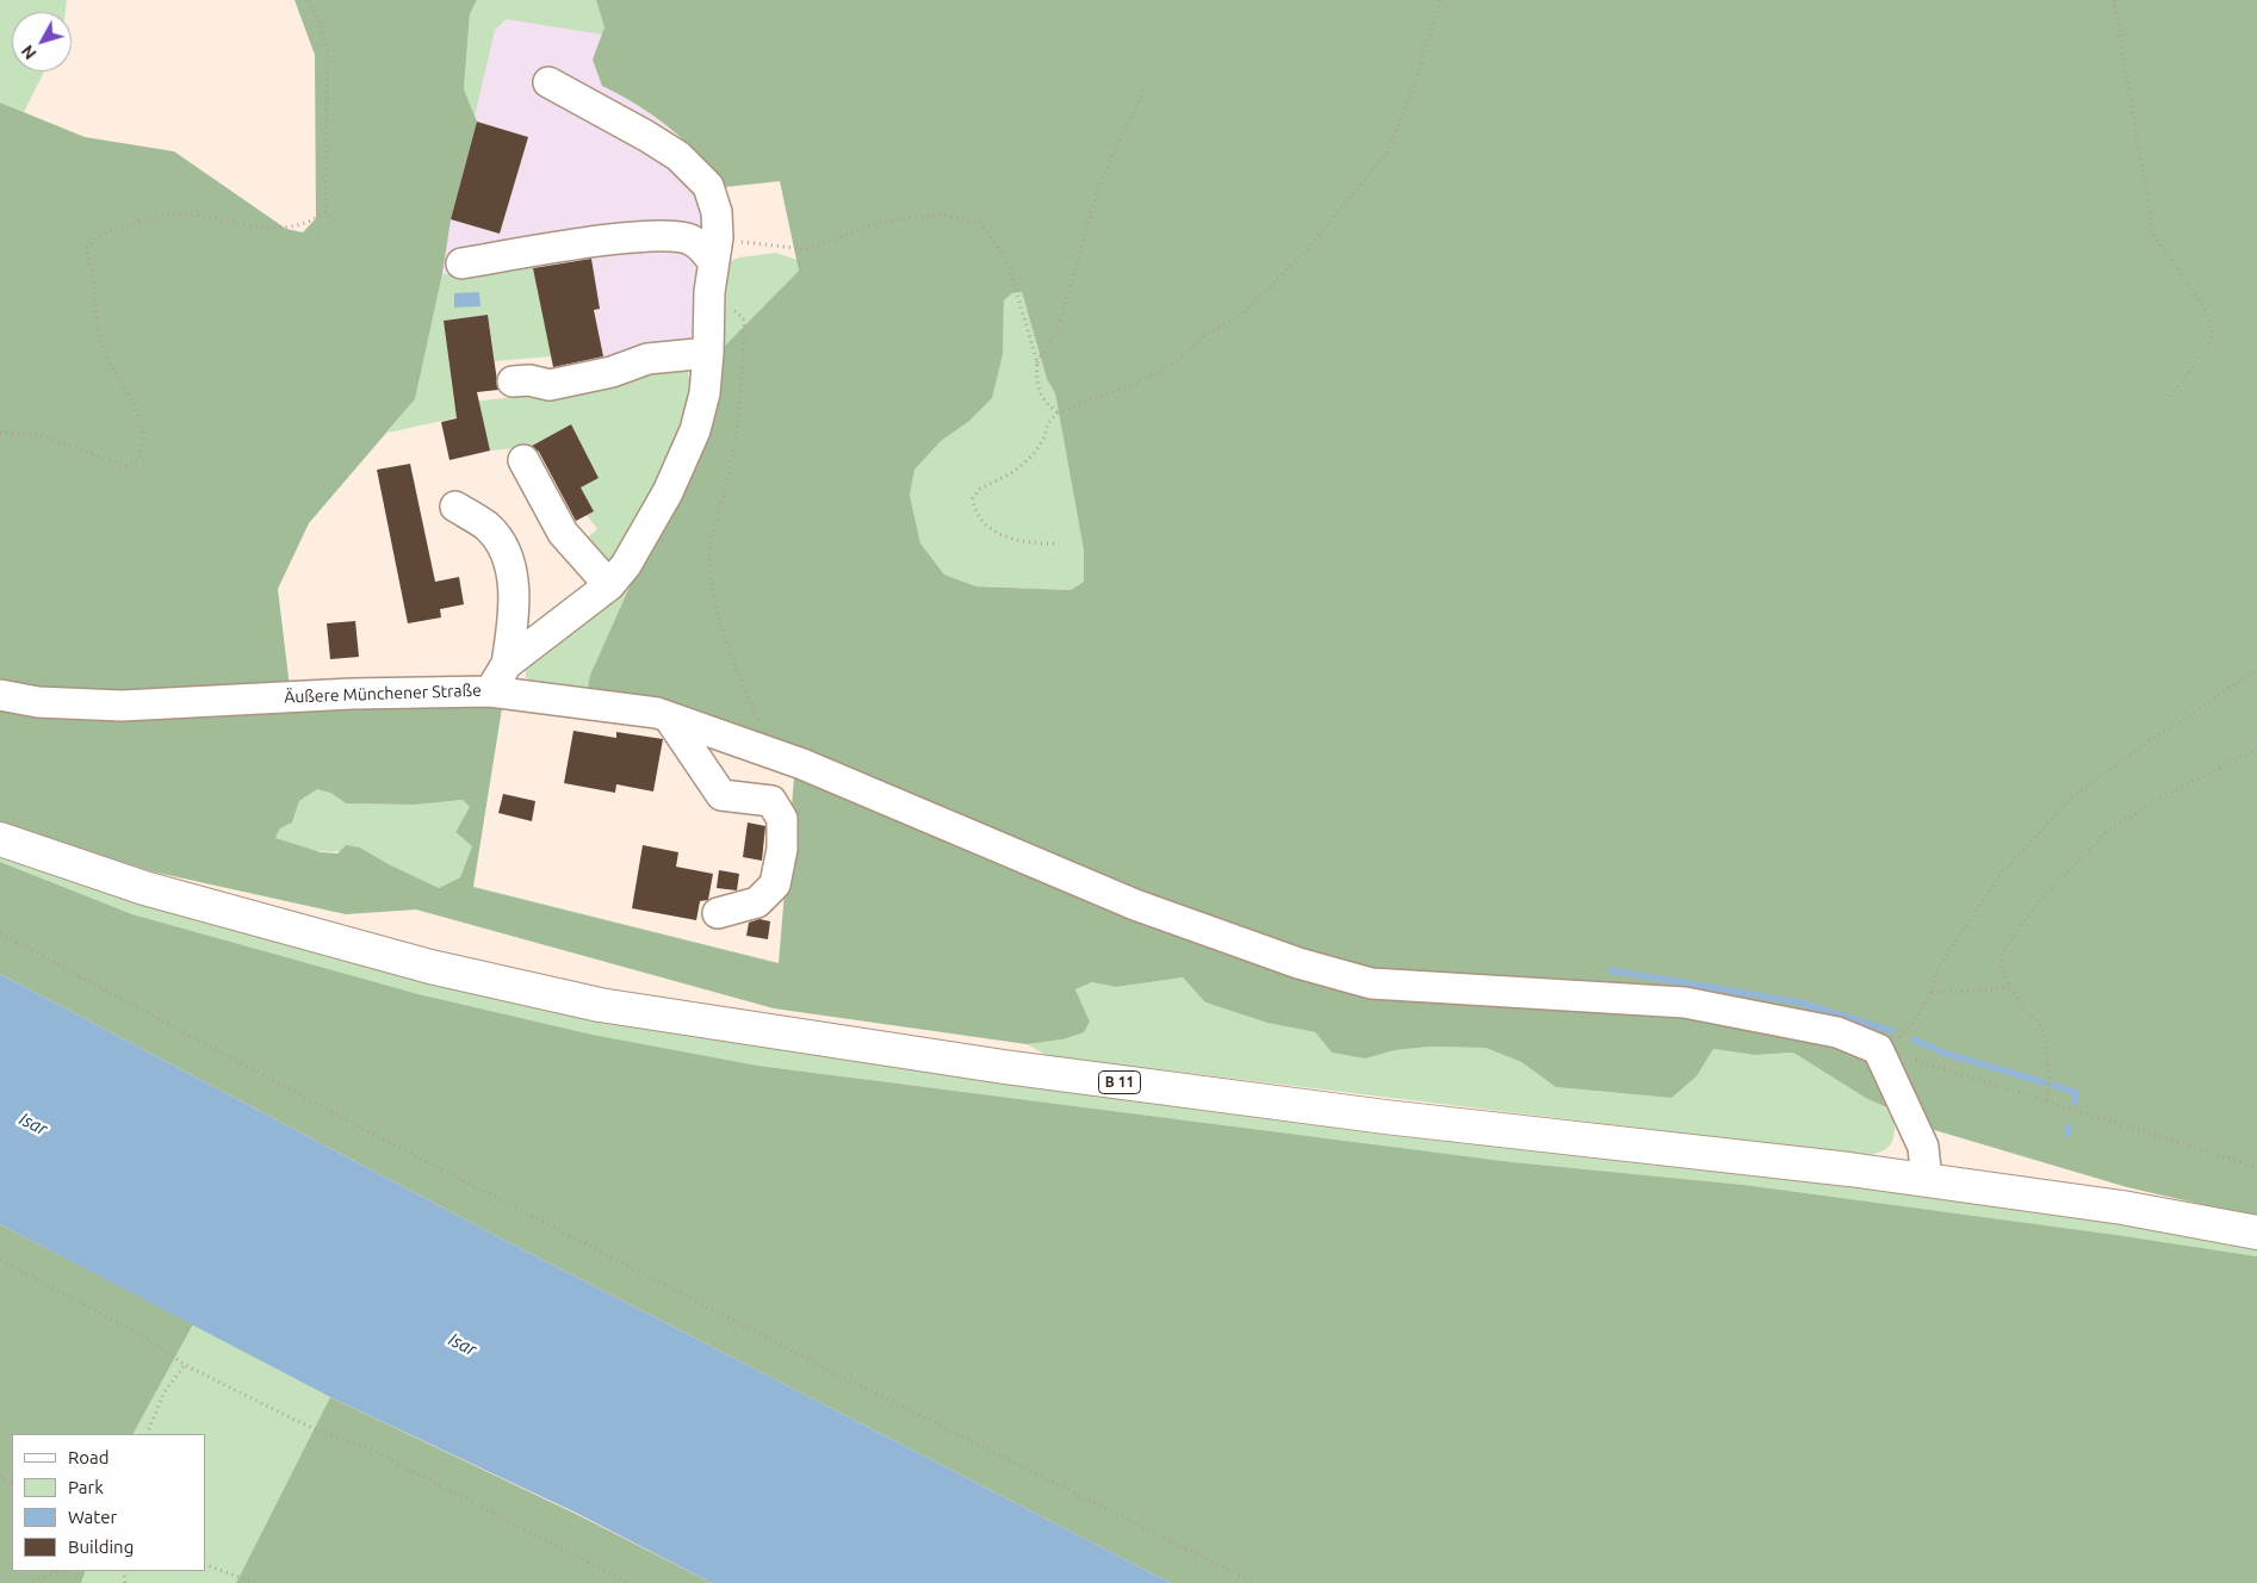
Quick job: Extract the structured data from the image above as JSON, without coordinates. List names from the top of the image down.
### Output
{
  "streets": {
    "main road": ["B 11"],
    "street": ["Äußere Münchener Straße"]
  },
  "water": ["Isar"],
  "legend": [
    "Road",
    "Park",
    "Water",
    "Building"
  ],
  "north": "bottom left"
}
